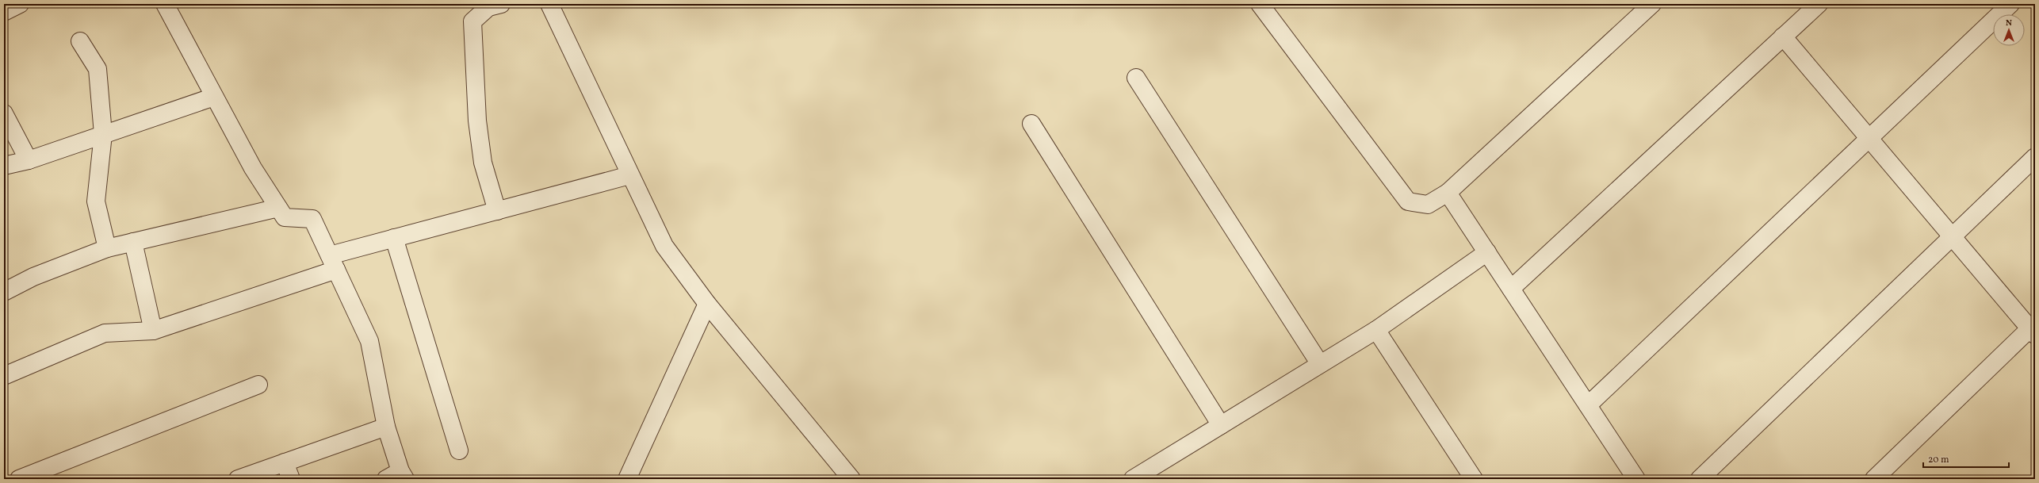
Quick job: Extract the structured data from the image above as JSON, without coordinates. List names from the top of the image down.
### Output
{
  "scale_bar": "20 m",
  "north": "top"
}
